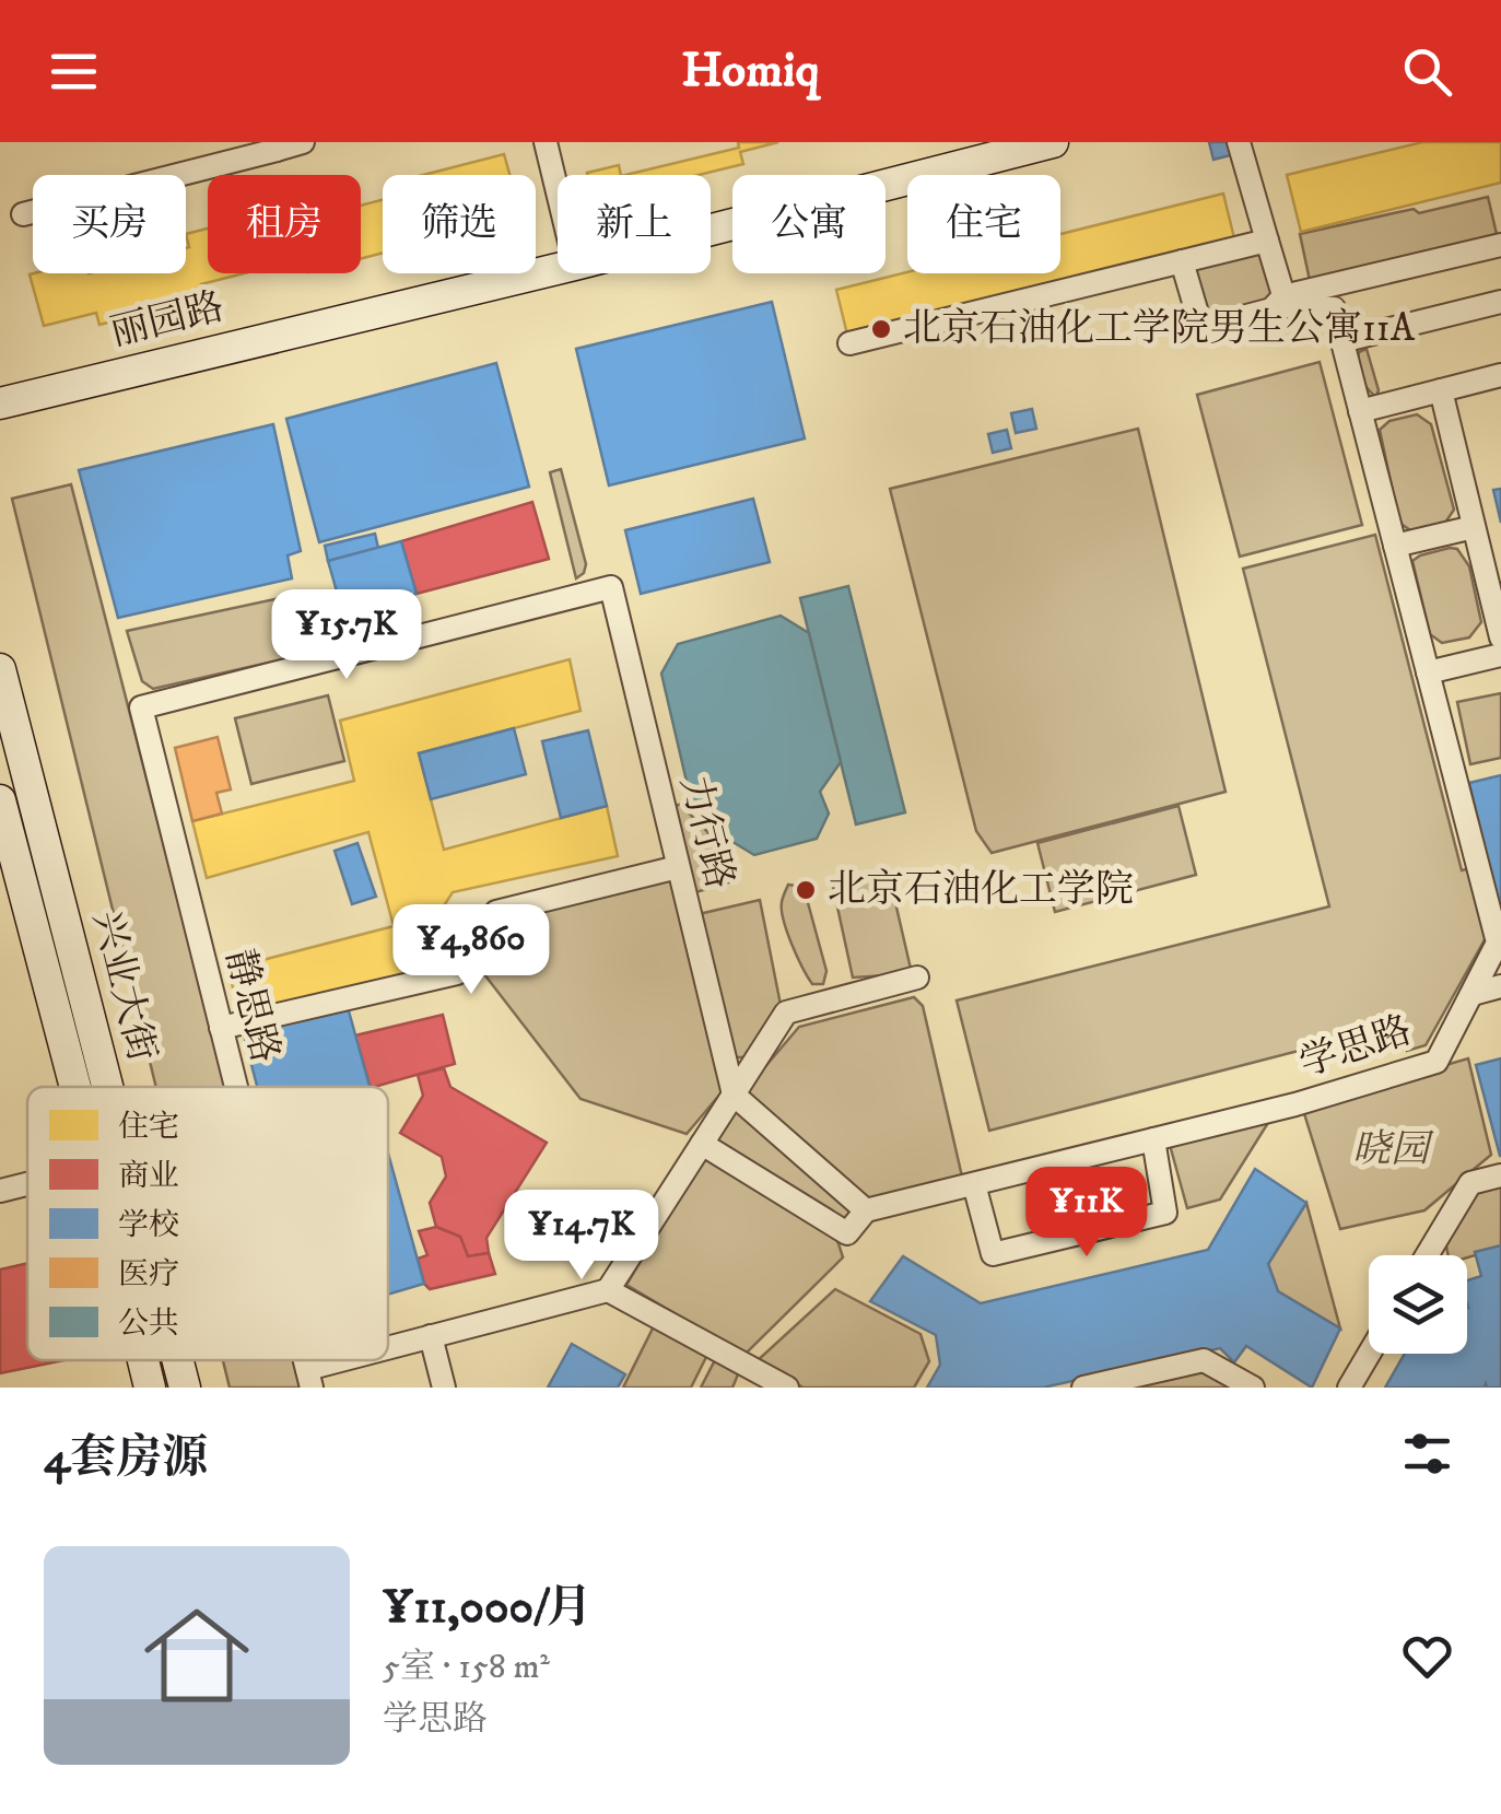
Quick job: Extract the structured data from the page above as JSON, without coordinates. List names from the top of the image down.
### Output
{
  "streets": {
    "main road": ["丽园路", "兴业大街"],
    "street": ["力行路", "静思路", "学思路"]
  },
  "crossings": [
    ["力行路", "静思路"]
  ],
  "parks": ["晓园"],
  "places": ["北京石油化工学院男生公寓11A", "北京石油化工学院"],
  "legend": [
    "住宅",
    "商业",
    "学校",
    "医疗",
    "公共"
  ],
  "page": {
    "header": "Homiq",
    "chip": [
      "买房",
      "租房",
      "筛选",
      "新上",
      "公寓",
      "住宅"
    ],
    "price": [
      "¥15.7K",
      "¥4,860",
      "¥11K",
      "¥14.7K"
    ],
    "heading": "4套房源",
    "list": [
      {
        "name": "¥11,000/月",
        "note": "5室 · 158 m² · 学思路"
      }
    ]
  }
}
